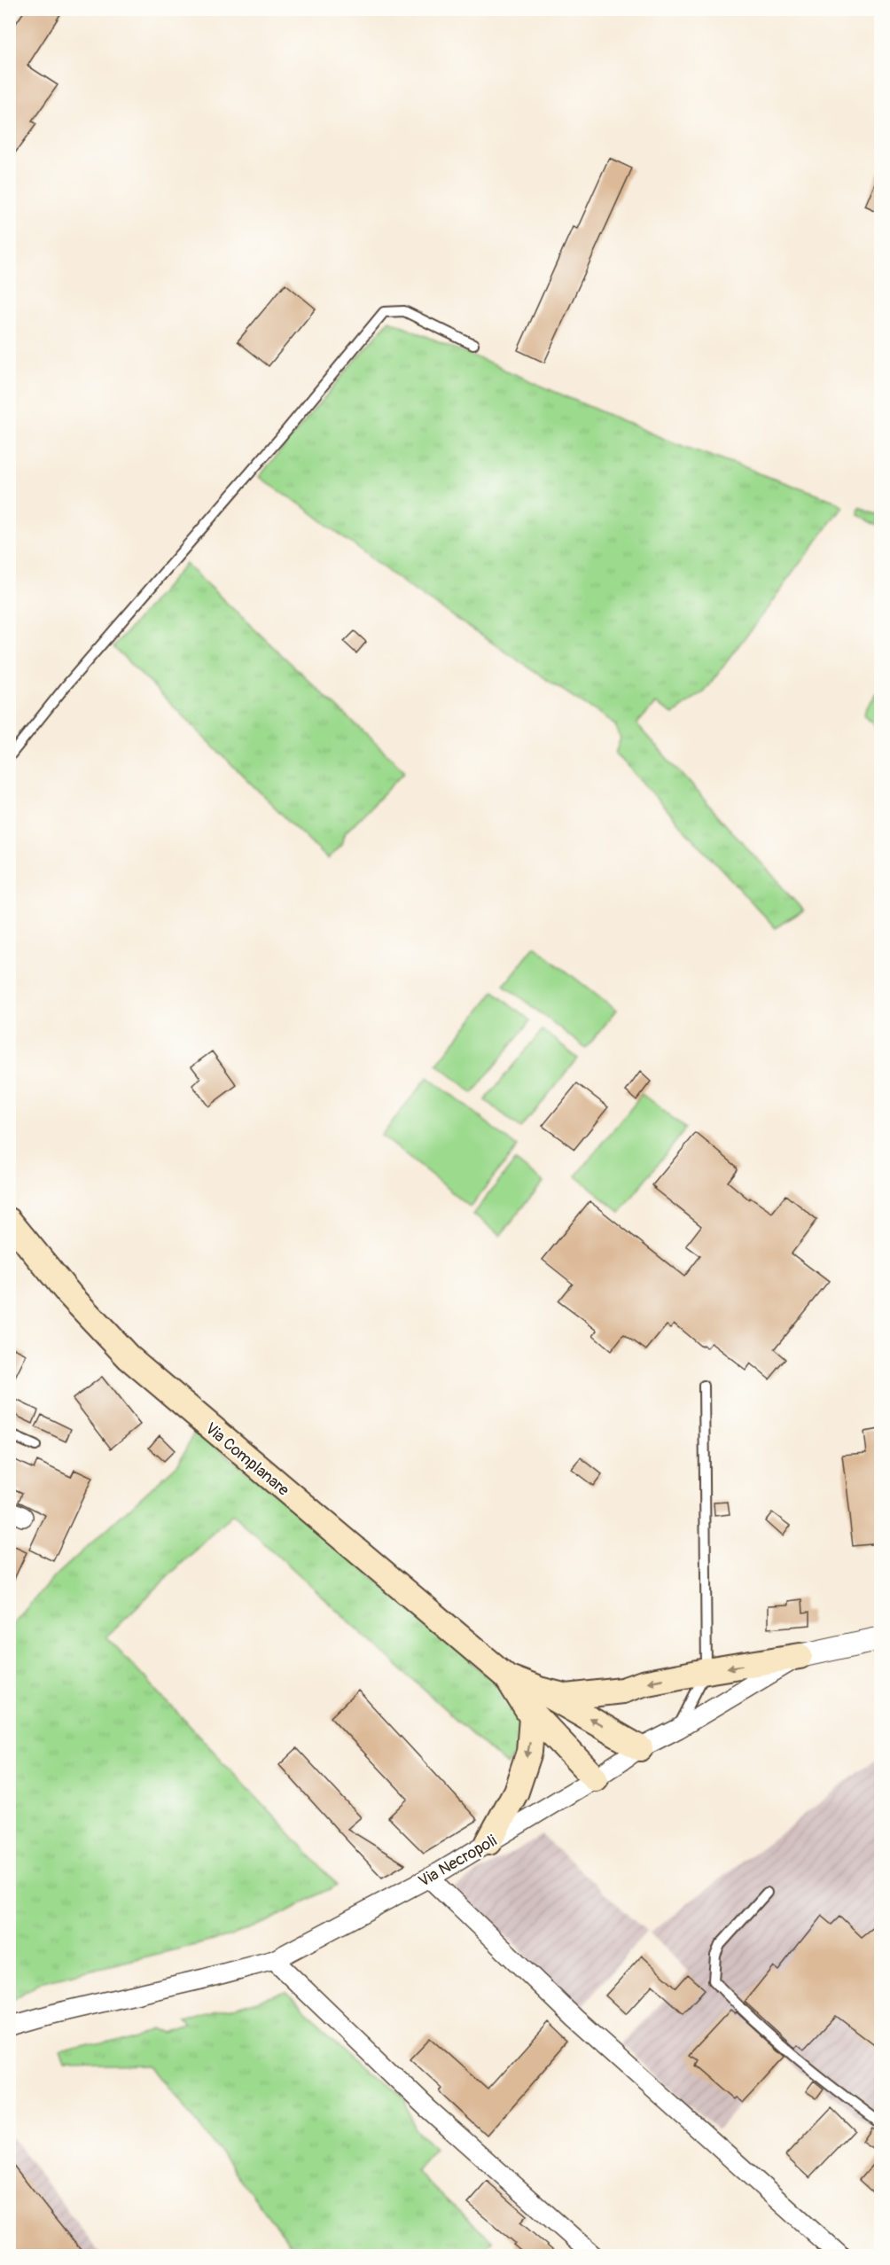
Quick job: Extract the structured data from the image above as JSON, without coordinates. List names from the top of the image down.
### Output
{
  "streets": {
    "main road": ["Via Complanare"],
    "street": ["Via Necropoli"]
  }
}
